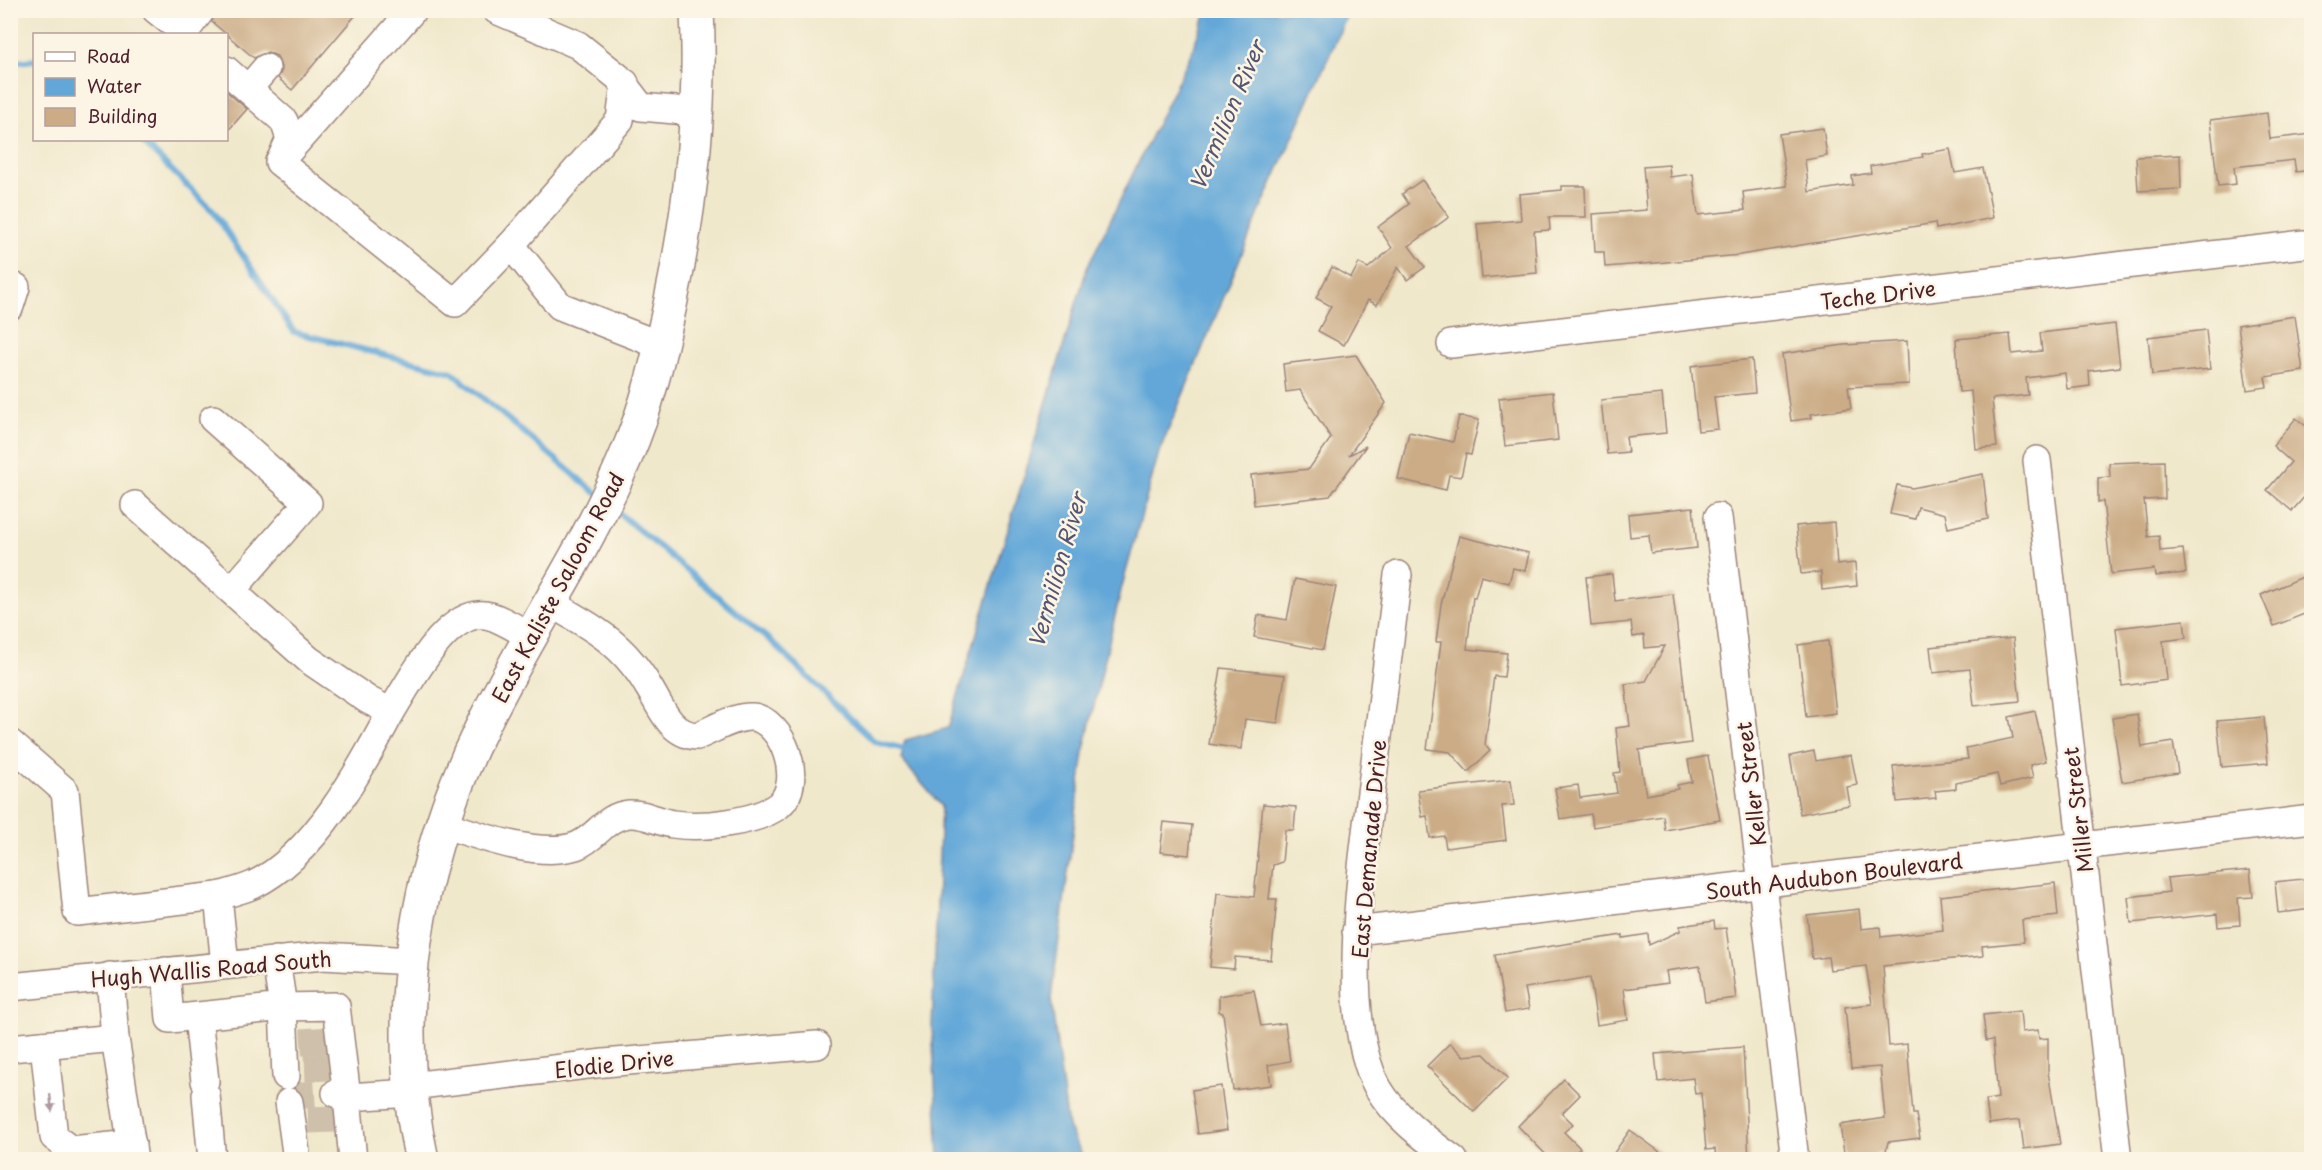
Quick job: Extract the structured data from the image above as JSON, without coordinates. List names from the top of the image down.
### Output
{
  "streets": {
    "main road": ["East Kaliste Saloom Road"],
    "street": [
      "Teche Drive",
      "Keller Street",
      "Miller Street",
      "East Demanade Drive",
      "South Audubon Boulevard",
      "Hugh Wallis Road South",
      "Elodie Drive"
    ]
  },
  "crossings": [
    ["East Kaliste Saloom Road", "Hugh Wallis Road South"],
    ["East Kaliste Saloom Road", "Elodie Drive"],
    ["Keller Street", "South Audubon Boulevard"],
    ["Miller Street", "South Audubon Boulevard"],
    ["East Demanade Drive", "South Audubon Boulevard"]
  ],
  "water": ["Vermilion River"],
  "legend": ["Road", "Water", "Building"]
}
